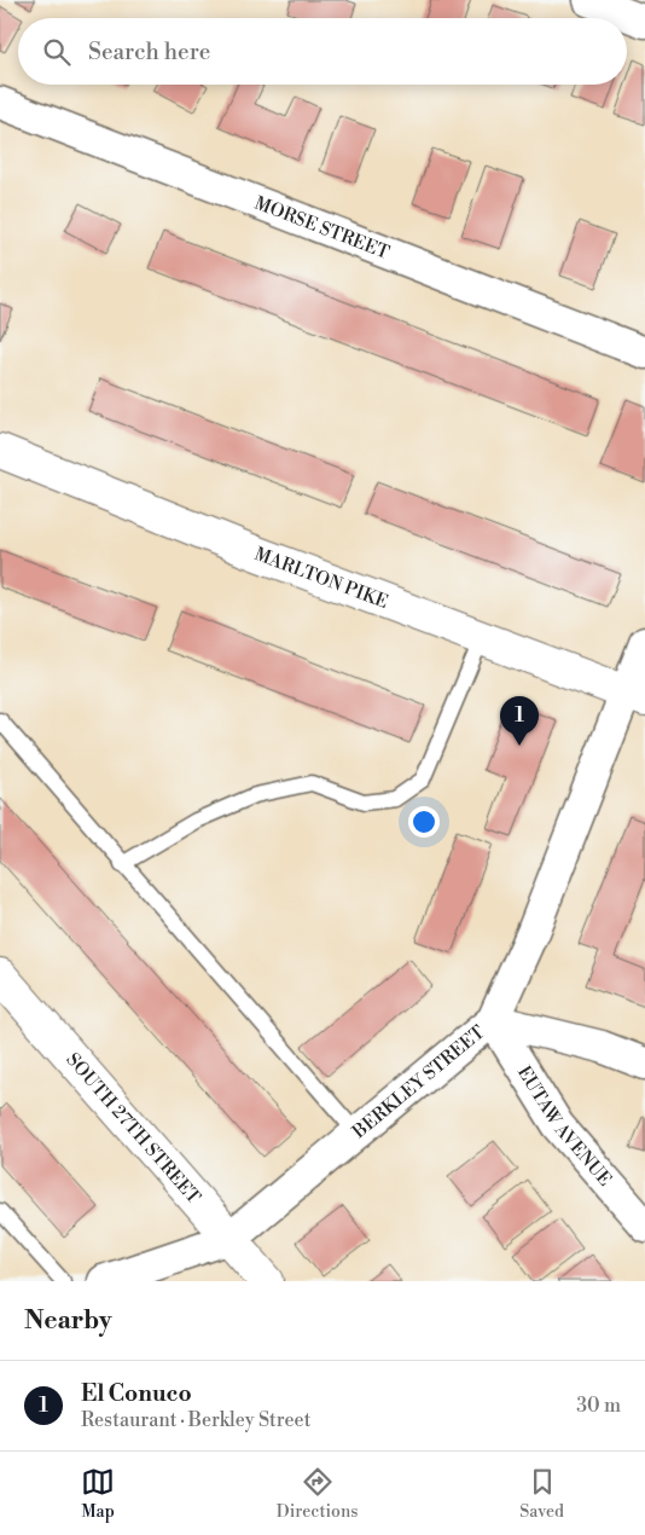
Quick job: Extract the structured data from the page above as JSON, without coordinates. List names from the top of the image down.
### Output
{
  "streets": {
    "main road": ["MARLTON PIKE", "SOUTH 27TH STREET"],
    "street": ["MORSE STREET", "BERKLEY STREET", "EUTAW AVENUE"]
  },
  "crossings": [
    ["MARLTON PIKE", "BERKLEY STREET"],
    ["BERKLEY STREET", "EUTAW AVENUE"],
    ["BERKLEY STREET", "SOUTH 27TH STREET"]
  ],
  "page": {
    "search": "Search here",
    "pins": "1",
    "heading": "Nearby",
    "list": [
      {
        "mark": "1",
        "name": "El Conuco",
        "note": "Restaurant · Berkley Street",
        "value": "30 m"
      }
    ],
    "nav": ["Map", "Directions", "Saved"]
  }
}
